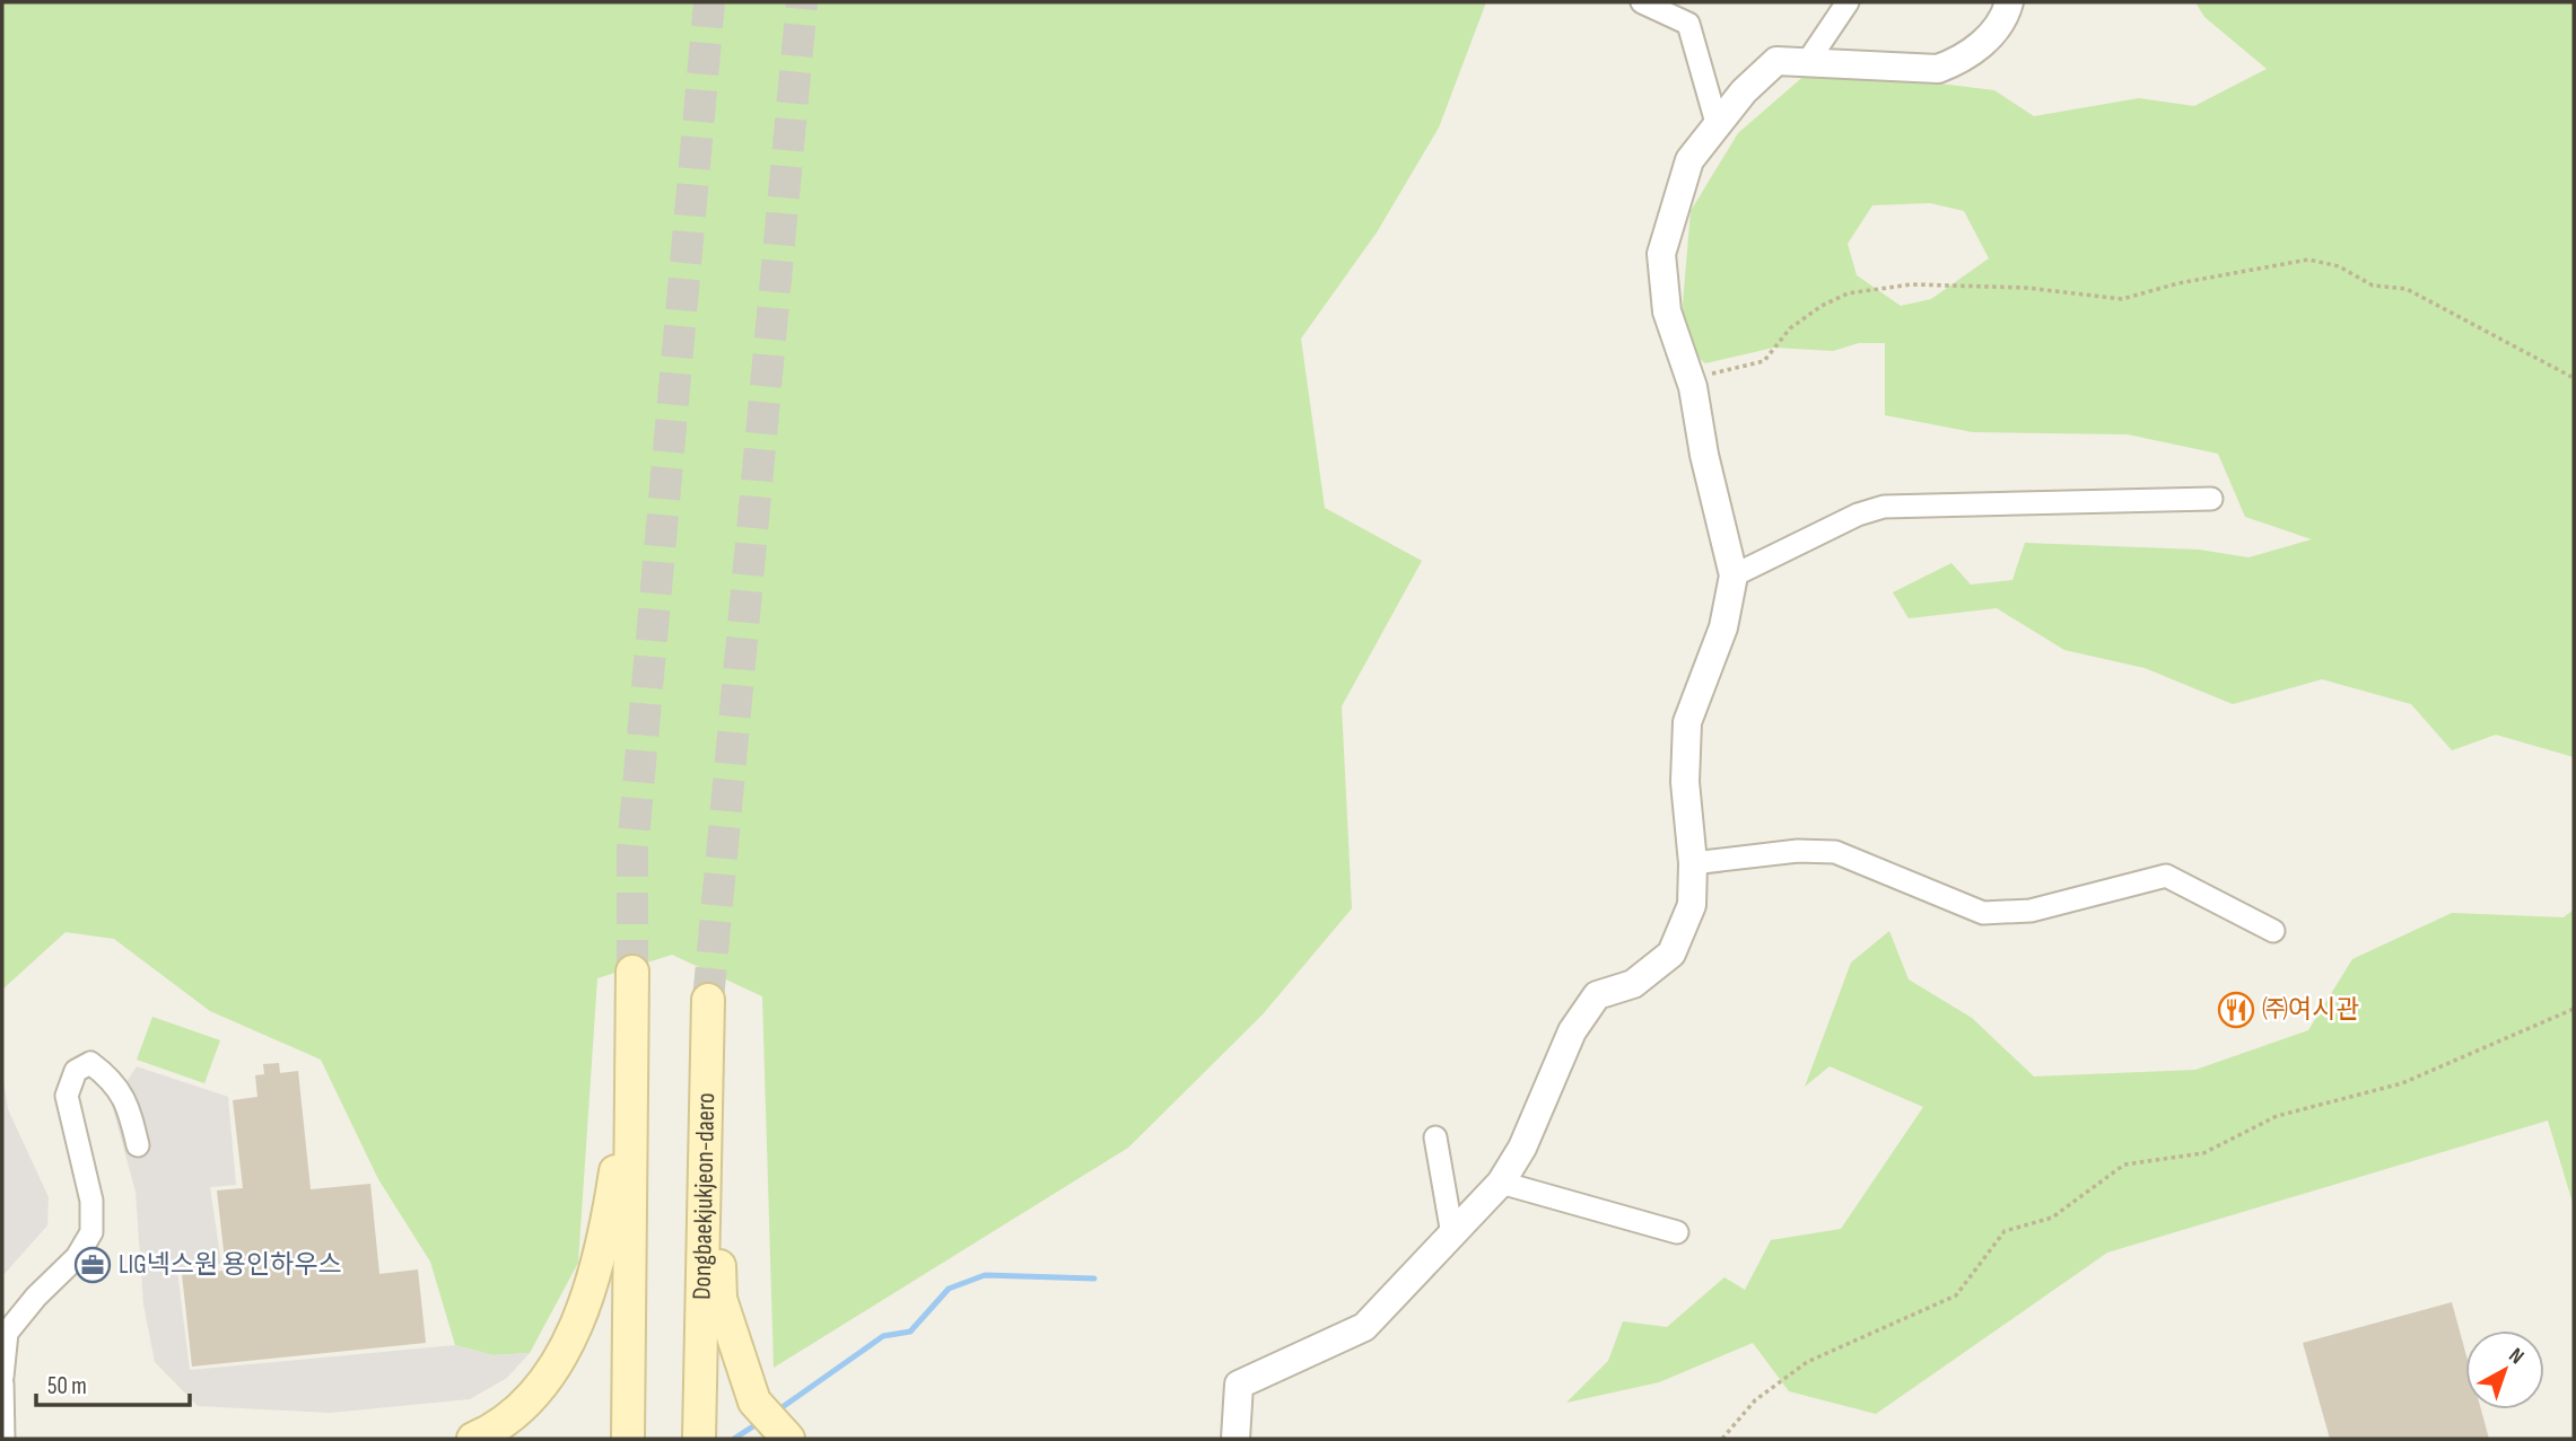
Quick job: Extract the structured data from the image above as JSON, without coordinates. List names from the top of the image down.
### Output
{
  "streets": {
    "main road": ["Dongbaekjukjeon-daero"]
  },
  "places": {
    "restaurant": ["㈜여시관"],
    "office": ["LIG넥스원 용인하우스"]
  },
  "scale_bar": "50 m",
  "north": "top right"
}
